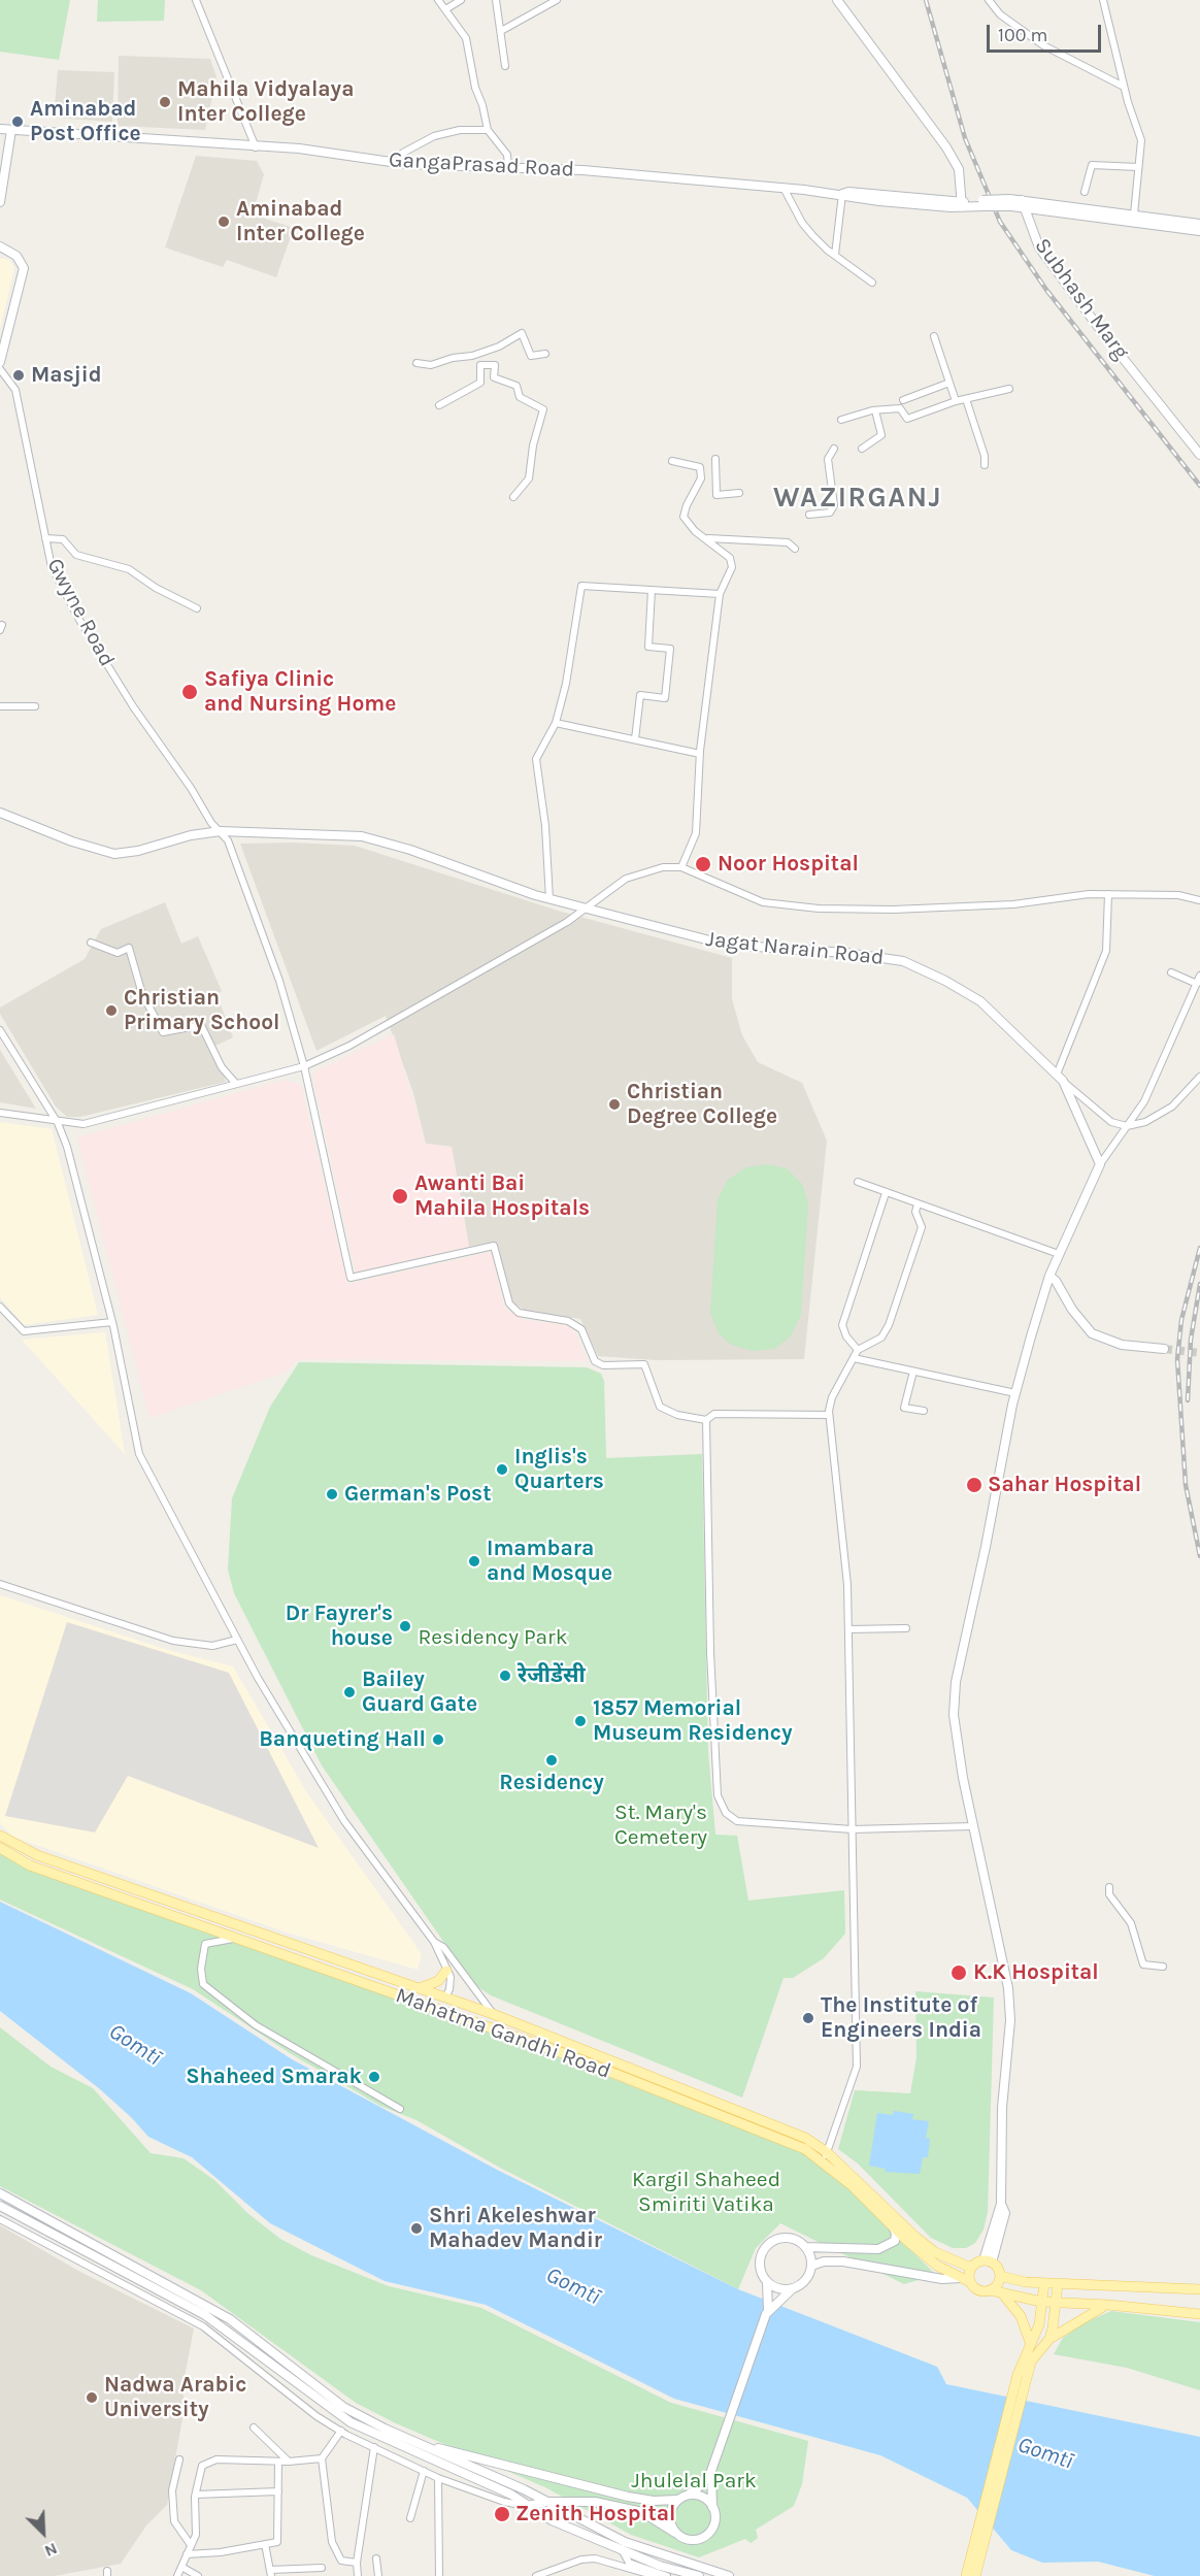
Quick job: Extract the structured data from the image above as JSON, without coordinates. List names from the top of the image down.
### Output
{
  "streets": {
    "main road": ["Mahatma Gandhi Road"],
    "street": [
      "GangaPrasad Road",
      "Subhash Marg",
      "Gwyne Road",
      "Jagat Narain Road"
    ]
  },
  "crossings": [
    ["Gwyne Road", "Jagat Narain Road"]
  ],
  "districts": ["WAZIRGANJ"],
  "water": ["Gomtī"],
  "parks": [
    "Residency Park",
    "St. Mary's Cemetery",
    "Kargil Shaheed Smiriti Vatika",
    "Jhulelal Park"
  ],
  "places": [
    "Mahila Vidyalaya Inter College",
    "Aminabad Post Office",
    "Aminabad Inter College",
    "Masjid",
    "Safiya Clinic and Nursing Home",
    "Noor Hospital",
    "Christian Primary School",
    "Christian Degree College",
    "Awanti Bai Mahila Hospitals",
    "Inglis's Quarters",
    "Sahar Hospital",
    "German's Post",
    "Imambara and Mosque",
    "Dr Fayrer's house",
    "रेजीडेंसी",
    "Bailey Guard Gate",
    "1857 Memorial Museum Residency",
    "Banqueting Hall",
    "Residency",
    "K.K Hospital",
    "The Institute of Engineers India",
    "Shaheed Smarak",
    "Shri Akeleshwar Mahadev Mandir",
    "Nadwa Arabic University",
    "Zenith Hospital"
  ],
  "scale_bar": "100 m",
  "north": "bottom right"
}
